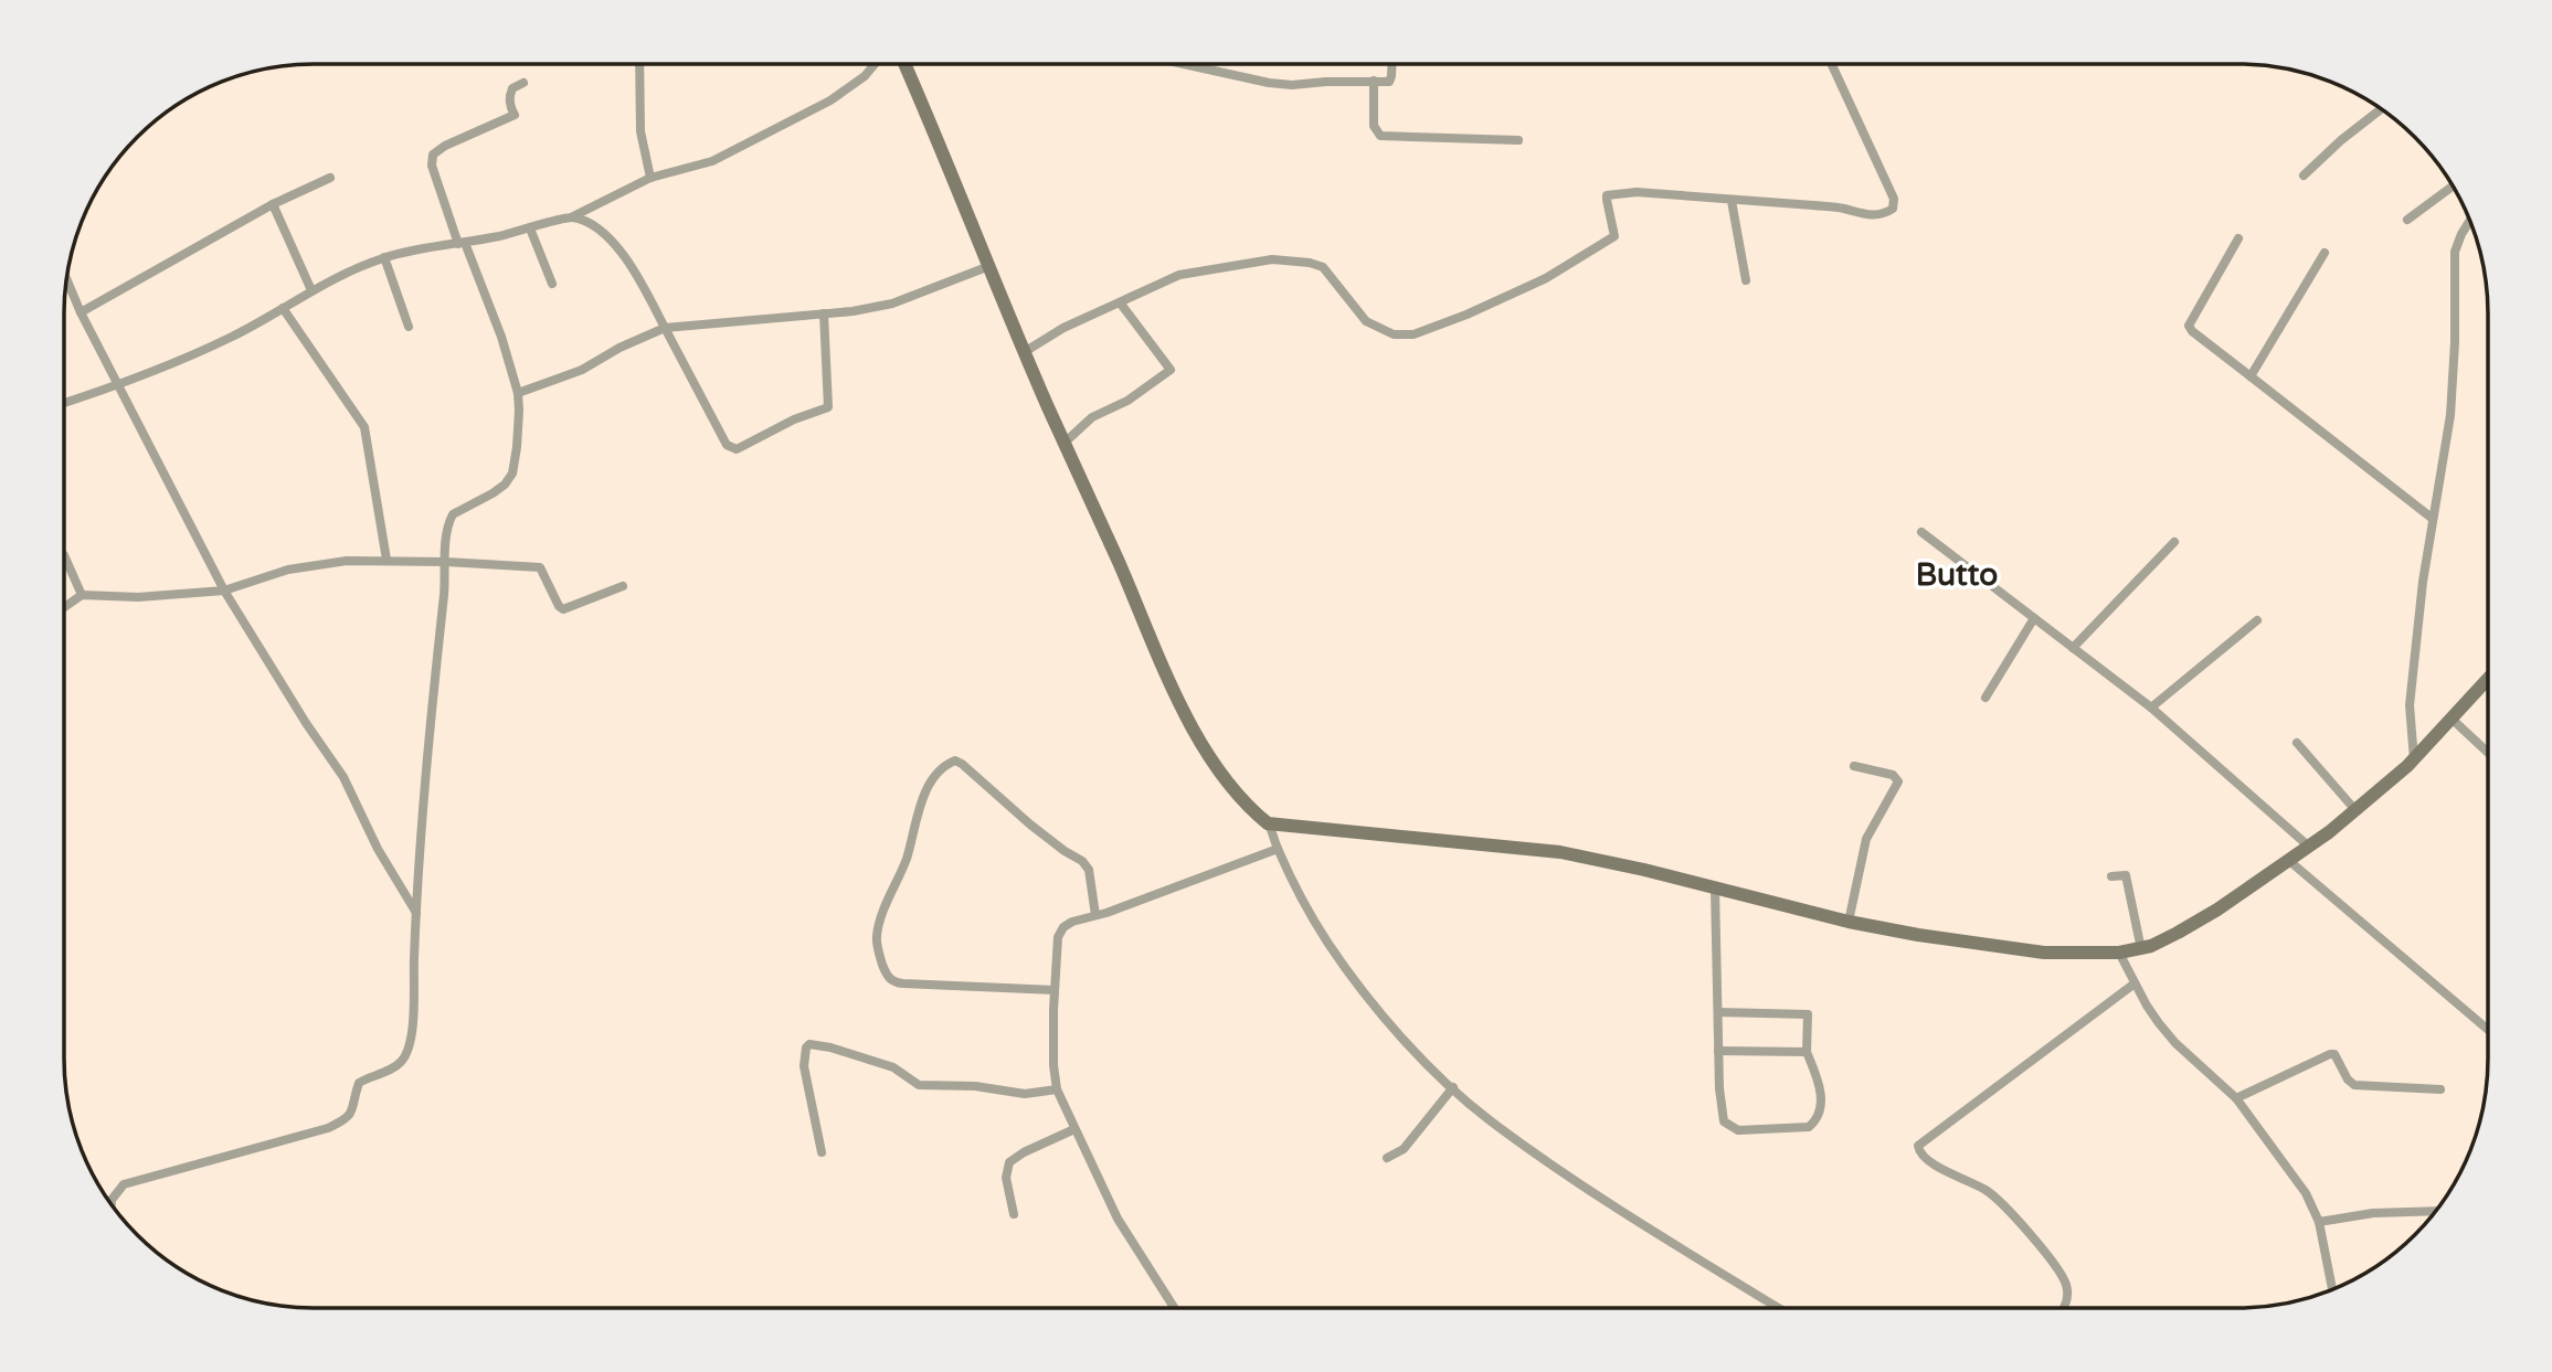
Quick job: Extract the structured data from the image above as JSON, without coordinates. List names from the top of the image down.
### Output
{
  "districts": ["Butto"]
}
